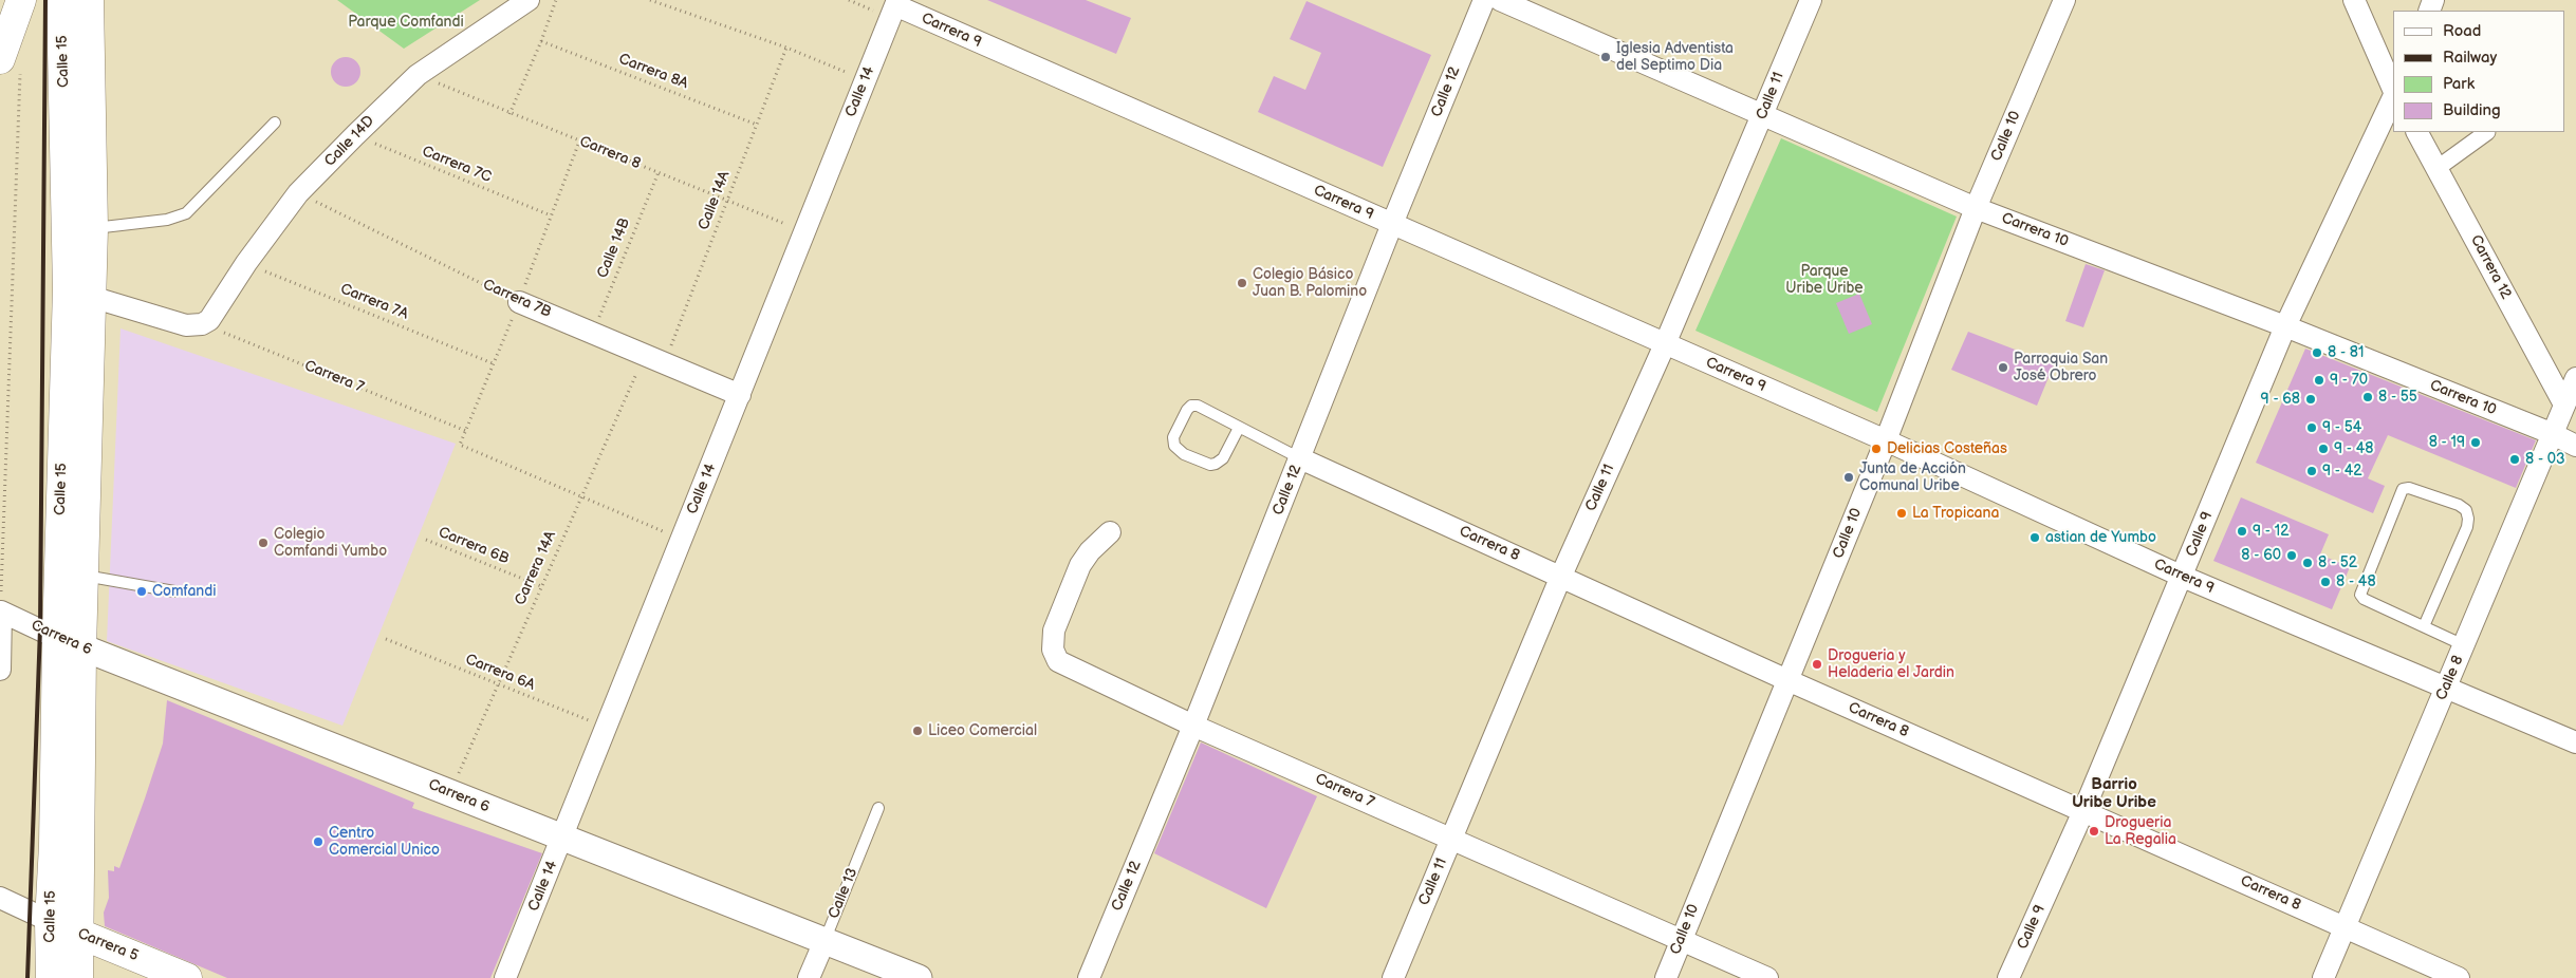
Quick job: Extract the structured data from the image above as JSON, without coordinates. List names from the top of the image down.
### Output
{
  "streets": {
    "main road": ["Calle 15", "Carrera 5"],
    "street": [
      "Carrera 9",
      "Calle 14",
      "Calle 12",
      "Calle 11",
      "Calle 10",
      "Calle 14D",
      "Carrera 8",
      "Carrera 10",
      "Carrera 12",
      "Carrera 7B",
      "Carrera 7",
      "Calle 9",
      "Carrera 6",
      "Calle 8",
      "Calle 13"
    ],
    "path": [
      "Carrera 8A",
      "Carrera 7C",
      "Calle 14A",
      "Calle 14B",
      "Carrera 7A",
      "Carrera 6B",
      "Carrera 14A",
      "Carrera 6A"
    ]
  },
  "crossings": [
    ["Carrera 9", "Calle 14"],
    ["Carrera 9", "Calle 12"],
    ["Carrera 9", "Calle 11"],
    ["Carrera 9", "Calle 10"],
    ["Carrera 9", "Calle 9"],
    ["Carrera 9", "Calle 8"],
    ["Calle 15", "Carrera 6"],
    ["Calle 15", "Carrera 5"],
    ["Carrera 8A", "Calle 14A"],
    ["Calle 14", "Carrera 8"],
    ["Calle 14", "Carrera 7B"],
    ["Calle 14", "Carrera 6"],
    ["Calle 14", "Carrera 6A"],
    ["Calle 12", "Carrera 8"],
    ["Calle 12", "Carrera 7"],
    ["Calle 11", "Carrera 8"],
    ["Calle 11", "Carrera 10"],
    ["Calle 11", "Carrera 7"],
    ["Calle 10", "Carrera 8"],
    ["Calle 10", "Carrera 10"],
    ["Calle 10", "Carrera 7"],
    ["Calle 14D", "Carrera 8"],
    ["Calle 14D", "Carrera 7C"],
    ["Calle 14D", "Carrera 7B"],
    ["Calle 14D", "Carrera 7A"],
    ["Calle 14D", "Carrera 7"],
    ["Carrera 8", "Calle 14A"],
    ["Carrera 8", "Calle 14B"],
    ["Carrera 8", "Calle 9"],
    ["Carrera 8", "Calle 8"],
    ["Calle 14A", "Carrera 7B"],
    ["Carrera 10", "Calle 9"],
    ["Carrera 10", "Calle 8"],
    ["Calle 14B", "Carrera 7B"],
    ["Carrera 12", "Calle 8"],
    ["Carrera 7B", "Carrera 14A"],
    ["Carrera 6B", "Carrera 14A"],
    ["Carrera 14A", "Carrera 6"],
    ["Carrera 14A", "Carrera 6A"],
    ["Carrera 6", "Calle 13"]
  ],
  "districts": ["Barrio Uribe Uribe"],
  "parks": ["Parque Comfandi", "Parque Uribe Uribe"],
  "places": [
    "Iglesia Adventista del Septimo Dia",
    "Colegio Básico Juan B. Palomino",
    "8 - 81",
    "Parroquia San José Obrero",
    "9 - 70",
    "8 - 55",
    "9 - 68",
    "9 - 54",
    "8 - 19",
    "Delicias Costeñas",
    "9 - 48",
    "8 - 03",
    "9 - 42",
    "Junta de Acción Comunal Uribe",
    "La Tropicana",
    "9 - 12",
    "astian de Yumbo",
    "Colegio Comfandi Yumbo",
    "8 - 60",
    "8 - 52",
    "8 - 48",
    "Comfandi",
    "Drogueria y Heladeria el Jardin",
    "Liceo Comercial",
    "Drogueria La Regalia",
    "Centro Comercial Unico"
  ],
  "legend": [
    "Road",
    "Railway",
    "Park",
    "Building"
  ]
}
